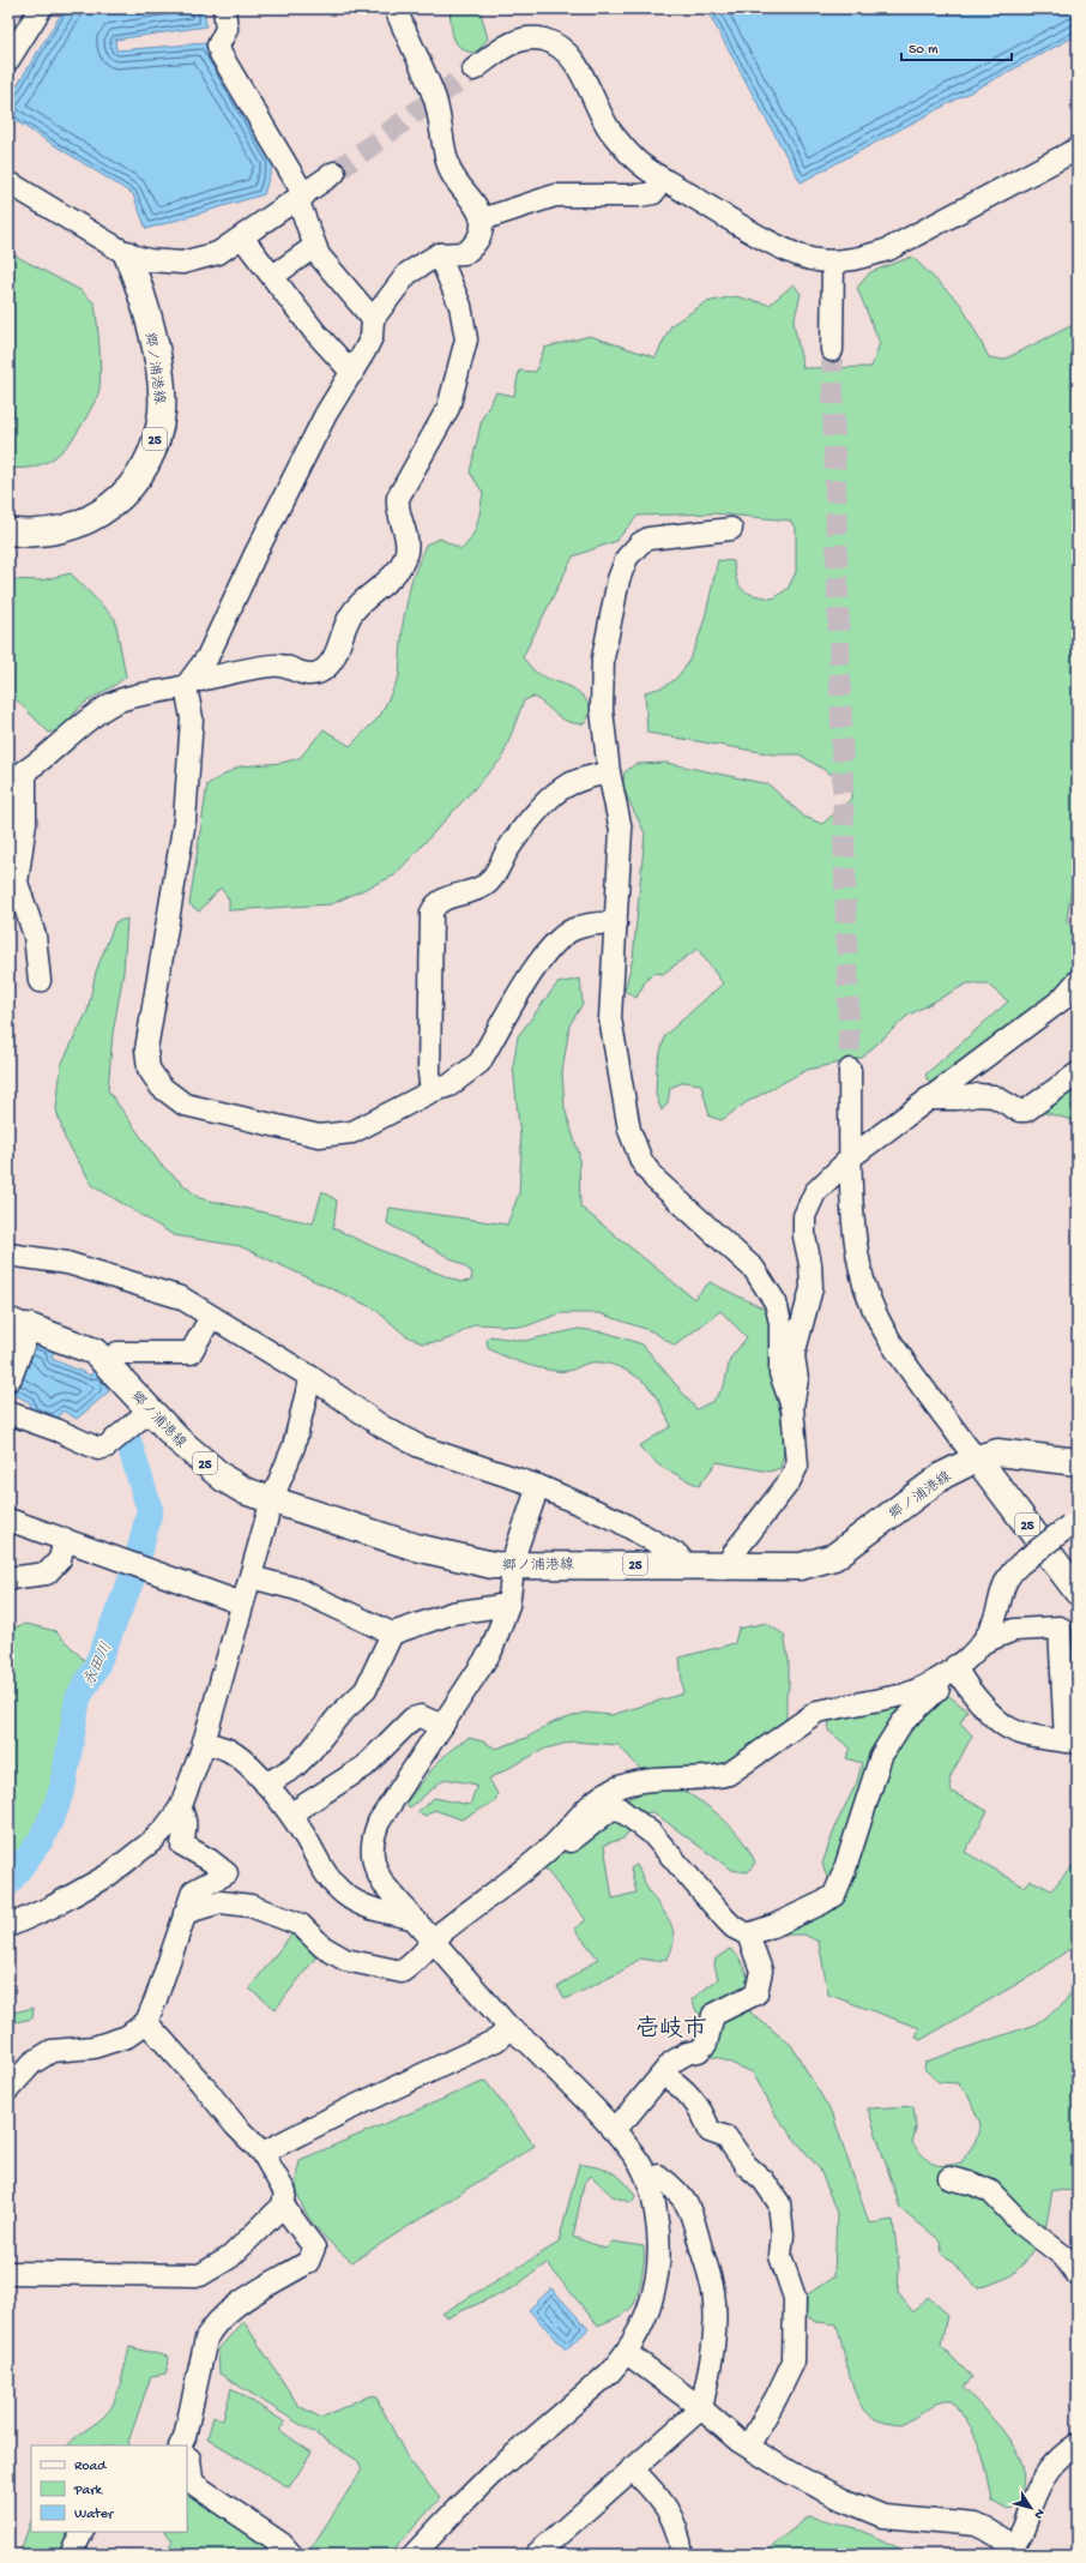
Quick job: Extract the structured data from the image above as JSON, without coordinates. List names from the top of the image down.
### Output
{
  "streets": {
    "main road": ["郷ノ浦港線", "25"]
  },
  "crossings": [
    ["郷ノ浦港線", "25"]
  ],
  "districts": ["壱岐市"],
  "water": ["永田川"],
  "legend": ["Road", "Park", "Water"],
  "scale_bar": "50 m",
  "north": "bottom right"
}
